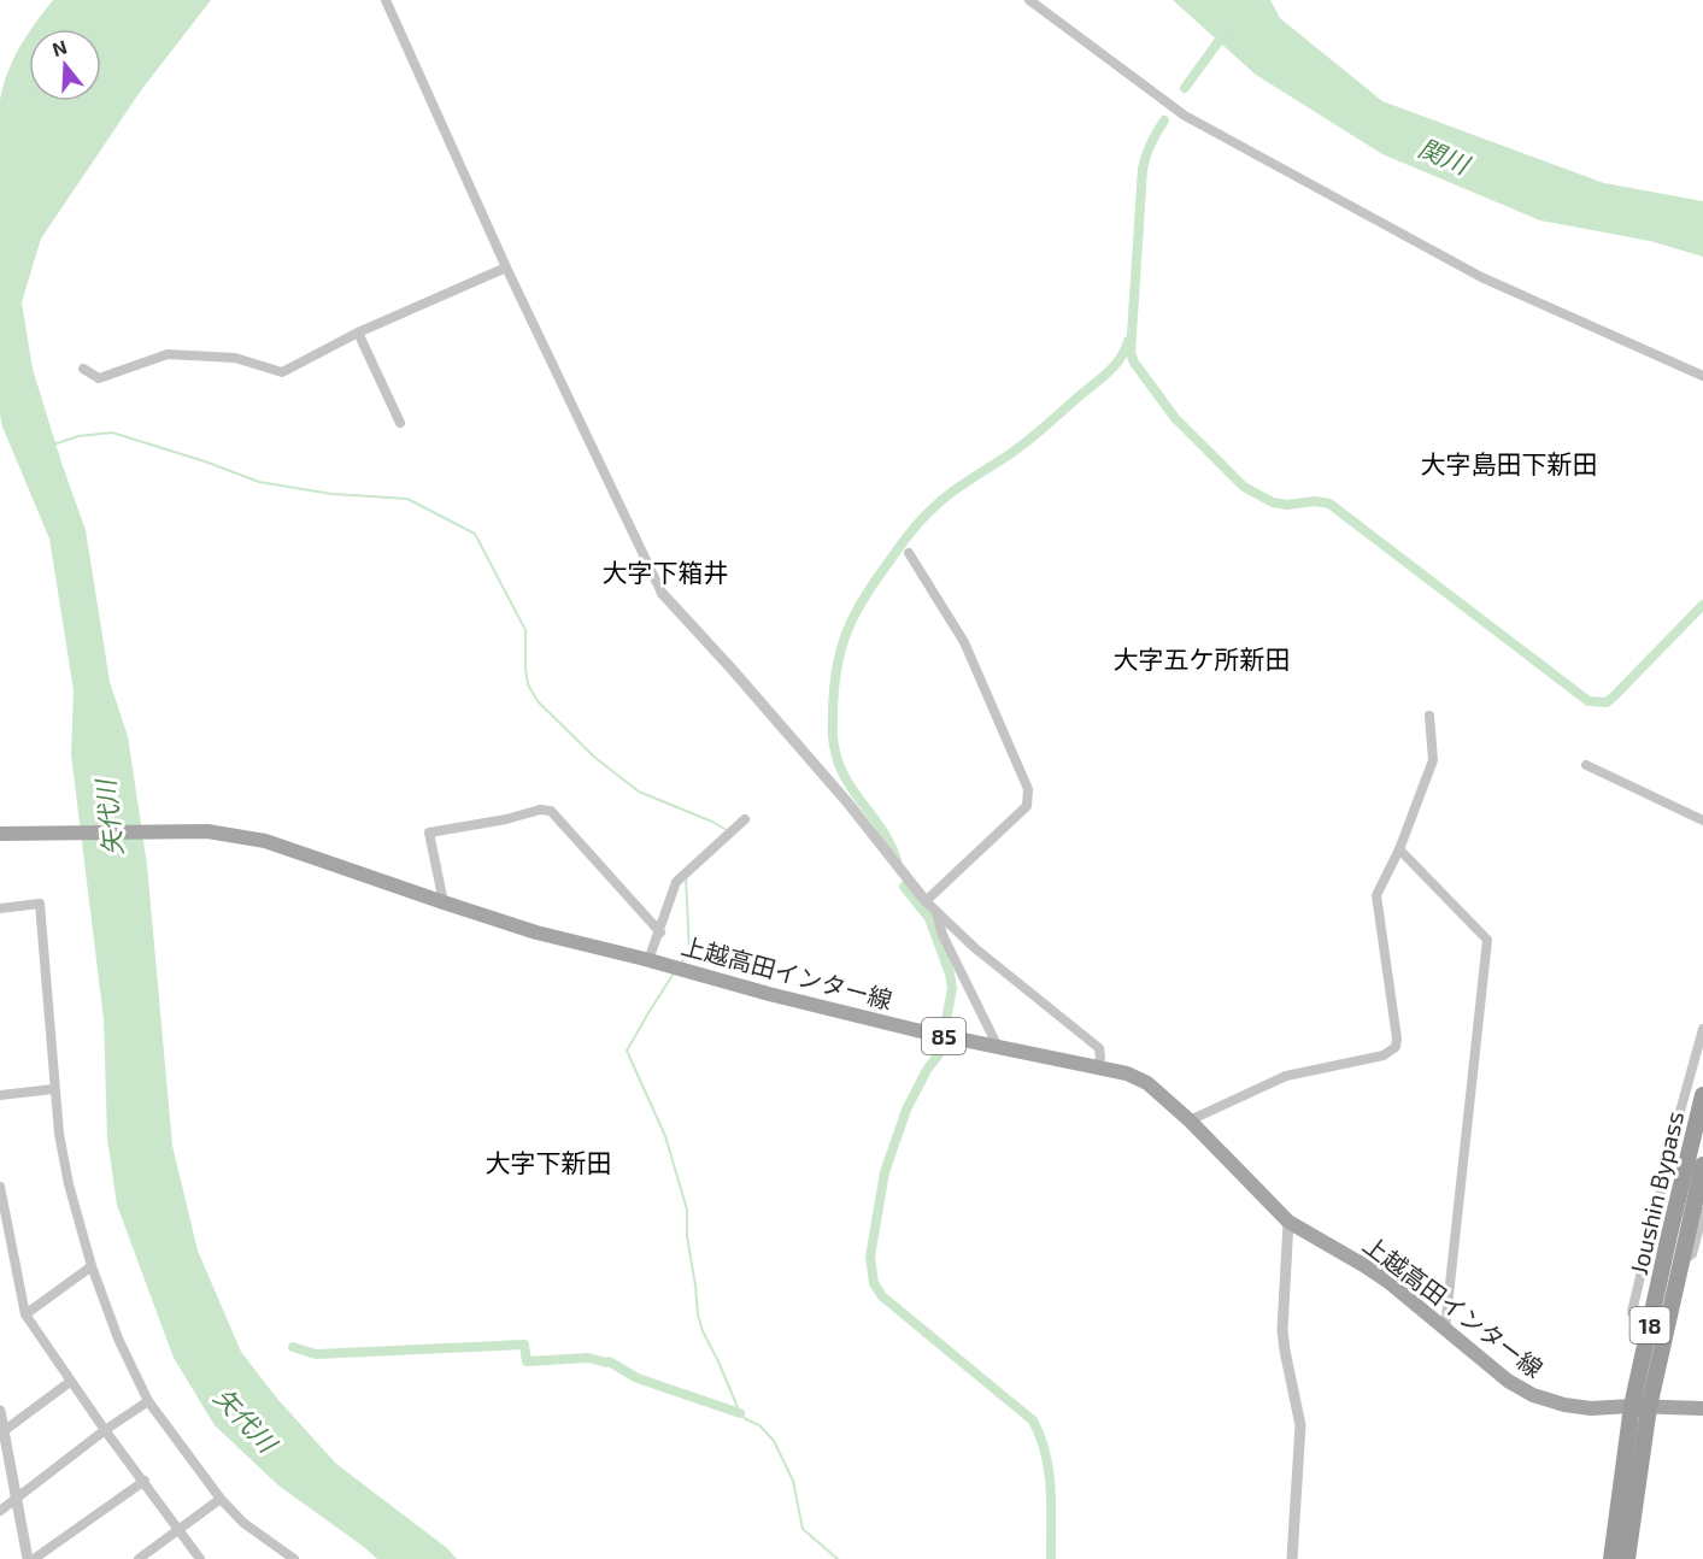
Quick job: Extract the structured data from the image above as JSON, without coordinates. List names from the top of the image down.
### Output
{
  "streets": {
    "highway": ["Joushin Bypass", "18"],
    "main road": ["上越高田インター線", "85"]
  },
  "crossings": [
    ["上越高田インター線", "Joushin Bypass"]
  ],
  "districts": [
    "大字島田下新田",
    "大字下箱井",
    "大字五ケ所新田",
    "大字下新田"
  ],
  "water": ["関川", "矢代川"],
  "north": "top"
}
